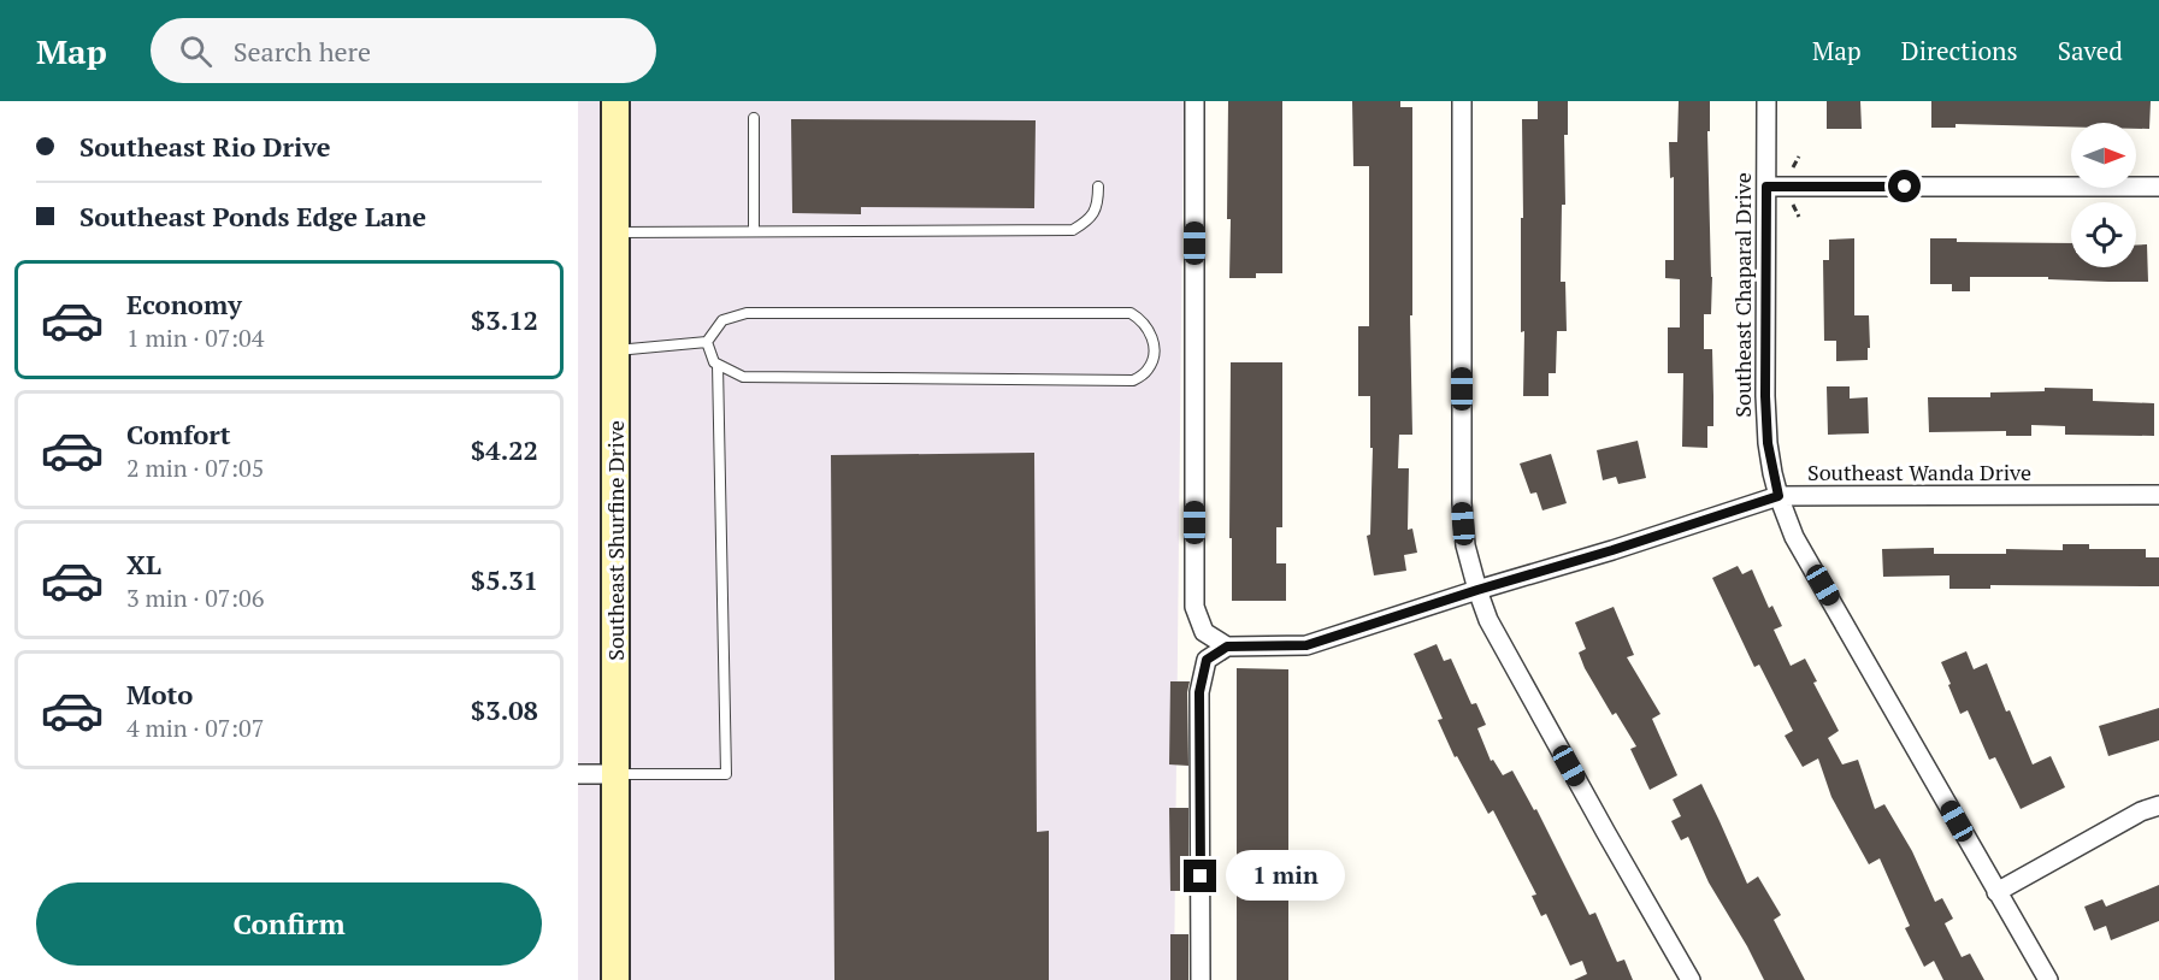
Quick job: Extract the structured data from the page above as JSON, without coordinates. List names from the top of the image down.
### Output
{
  "streets": {
    "street": ["Southeast Chaparal Drive", "Southeast Wanda Drive", "Southeast Shurfine Drive"]
  },
  "crossings": [
    ["Southeast Chaparal Drive", "Southeast Wanda Drive"]
  ],
  "north": "right",
  "page": {
    "header": "Map",
    "search": "Search here",
    "nav": ["Map", "Directions", "Saved"],
    "banner": ["Southeast Rio Drive", "Southeast Ponds Edge Lane"],
    "list": [
      {
        "name": "Economy",
        "note": "1 min · 07:04",
        "value": "$3.12"
      },
      {
        "name": "Comfort",
        "note": "2 min · 07:05",
        "value": "$4.22"
      },
      {
        "name": "XL",
        "note": "3 min · 07:06",
        "value": "$5.31"
      },
      {
        "name": "Moto",
        "note": "4 min · 07:07",
        "value": "$3.08"
      }
    ],
    "bubble": "1 min",
    "buttons": "Confirm"
  }
}
